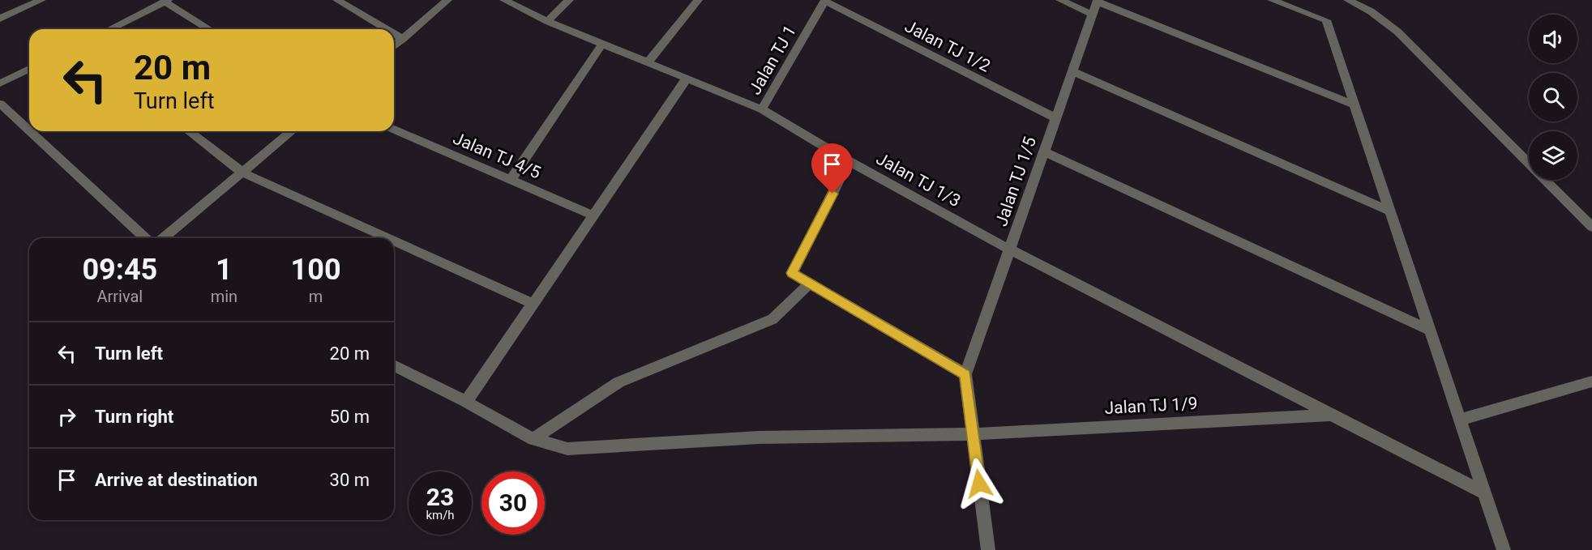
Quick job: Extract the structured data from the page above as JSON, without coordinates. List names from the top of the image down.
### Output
{
  "streets": {
    "street": [
      "Jalan TJ 1/2",
      "Jalan TJ 1",
      "Jalan TJ 4/5",
      "Jalan TJ 1/3",
      "Jalan TJ 1/5",
      "Jalan TJ 1/9"
    ]
  },
  "crossings": [
    ["Jalan TJ 1/2", "Jalan TJ 1"],
    ["Jalan TJ 1/2", "Jalan TJ 1/5"],
    ["Jalan TJ 1", "Jalan TJ 1/3"],
    ["Jalan TJ 1/3", "Jalan TJ 1/5"],
    ["Jalan TJ 1/3", "Jalan TJ 1/9"]
  ],
  "page": {
    "turn": ["20 m", "Turn left"],
    "eta": [
      "09:45",
      "Arrival",
      "1",
      "min",
      "100",
      "m"
    ],
    "list": [
      {
        "name": "Turn left",
        "value": "20 m"
      },
      {
        "name": "Turn right",
        "value": "50 m"
      },
      {
        "name": "Arrive at destination",
        "value": "30 m"
      }
    ],
    "speed": "23 km/h",
    "limit": "30"
  }
}
